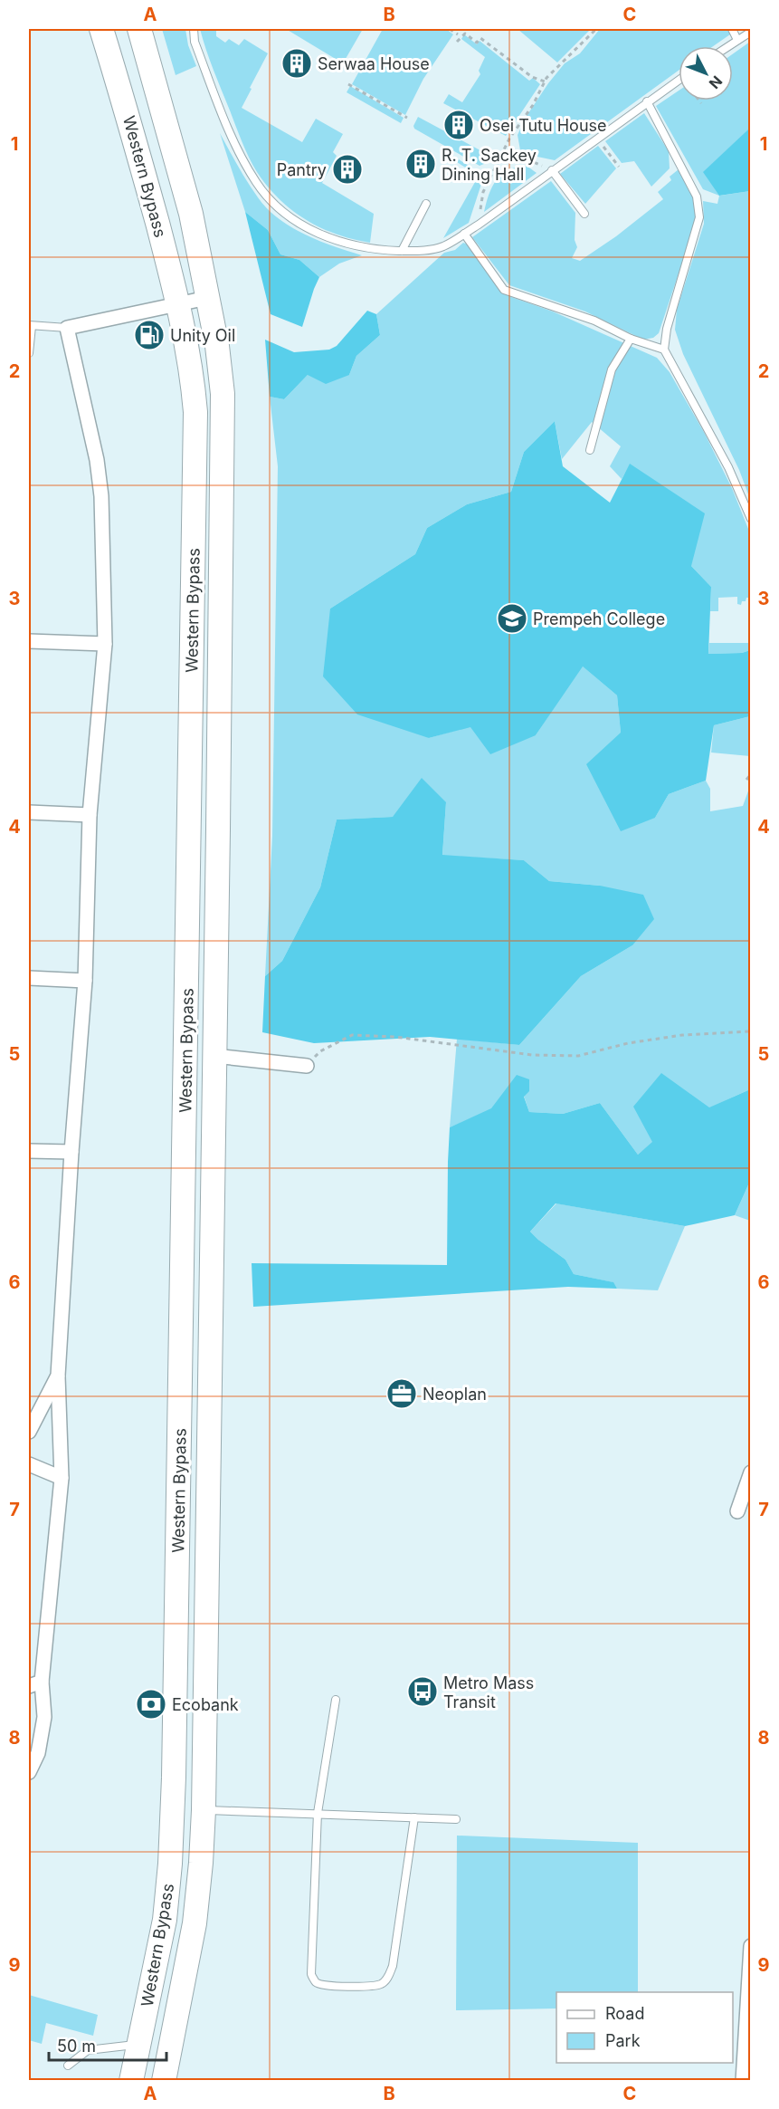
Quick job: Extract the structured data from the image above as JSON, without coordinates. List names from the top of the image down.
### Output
{
  "streets": {
    "highway": ["Western Bypass"]
  },
  "places": {
    "building": [
      "Serwaa House",
      "Osei Tutu House",
      "R. T. Sackey Dining Hall",
      "Pantry"
    ],
    "fuel station": ["Unity Oil"],
    "school or university": ["Prempeh College"],
    "office": ["Neoplan"],
    "bus stop": ["Metro Mass Transit"],
    "bank": ["Ecobank"]
  },
  "legend": ["Road", "Park"],
  "scale_bar": "50 m",
  "north": "bottom right",
  "grid": {
    "columns": ["A", "B", "C"],
    "rows": [
      "1",
      "2",
      "3",
      "4",
      "5",
      "6",
      "7",
      "8",
      "9"
    ]
  }
}
